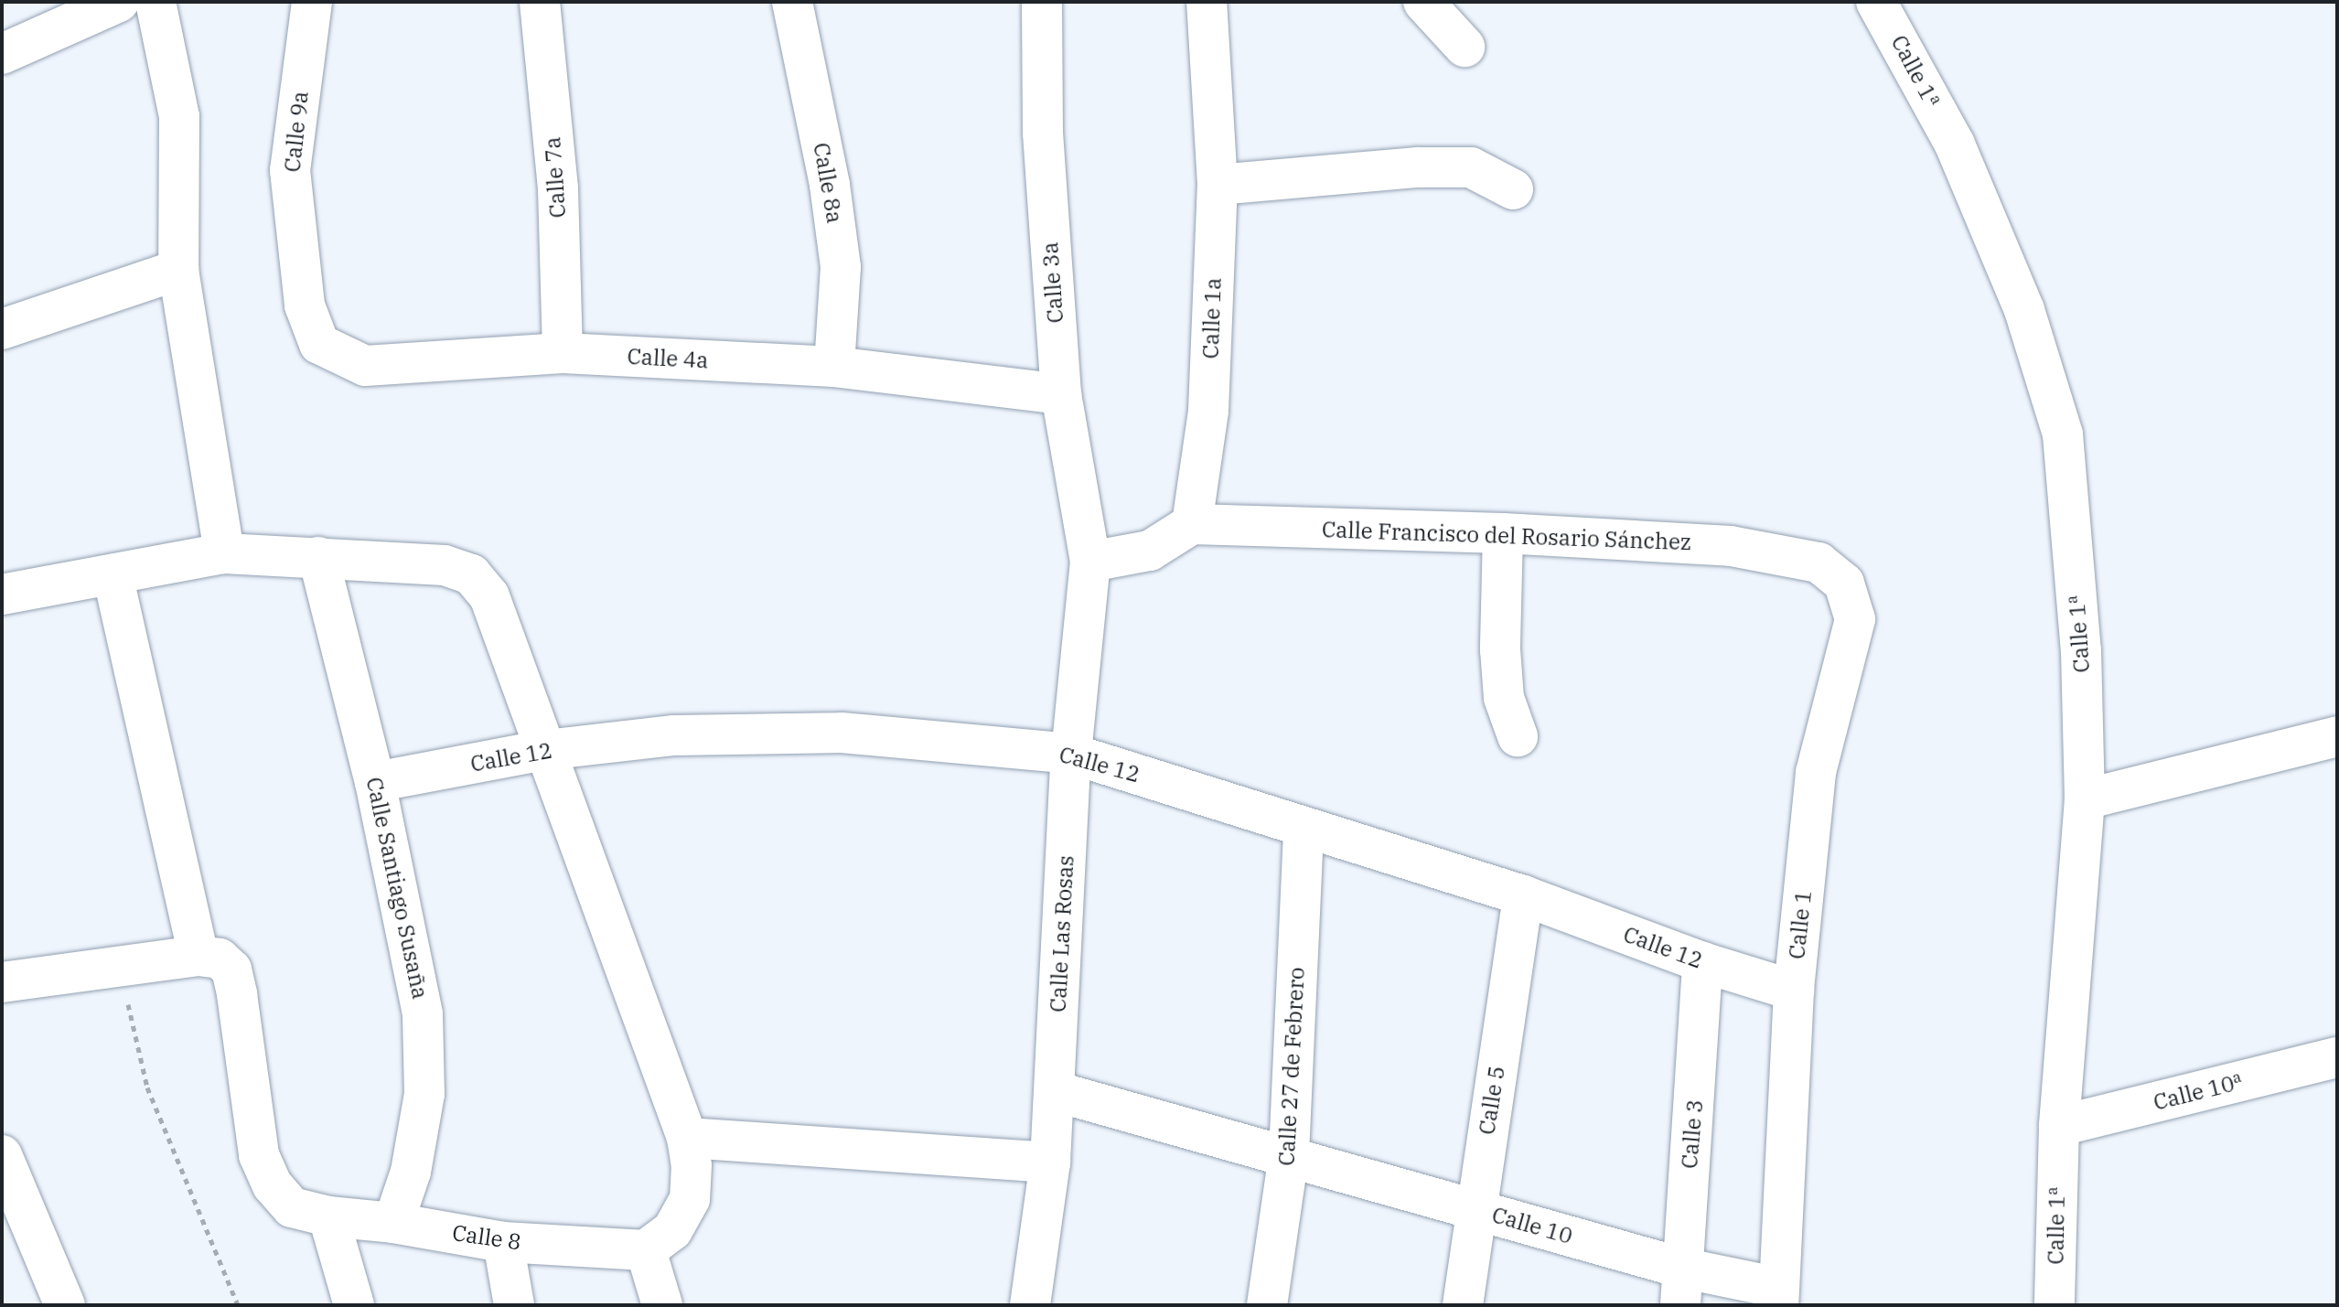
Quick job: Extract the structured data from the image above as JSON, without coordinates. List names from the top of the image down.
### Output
{
  "streets": {
    "street": [
      "Calle 1ª",
      "Calle 9a",
      "Calle 7a",
      "Calle 8a",
      "Calle 3a",
      "Calle 1a",
      "Calle 4a",
      "Calle Francisco del Rosario Sánchez",
      "Calle 12",
      "Calle Santiago Susaña",
      "Calle 1",
      "Calle Las Rosas",
      "Calle 27 de Febrero",
      "Calle 10ª",
      "Calle 5",
      "Calle 3",
      "Calle 10",
      "Calle 8"
    ]
  },
  "crossings": [
    ["Calle 1ª", "Calle 10ª"],
    ["Calle 9a", "Calle 4a"],
    ["Calle 7a", "Calle 4a"],
    ["Calle 8a", "Calle 4a"],
    ["Calle 3a", "Calle 4a"],
    ["Calle 3a", "Calle Las Rosas"],
    ["Calle 1a", "Calle Francisco del Rosario Sánchez"],
    ["Calle Francisco del Rosario Sánchez", "Calle 1"],
    ["Calle 12", "Calle Santiago Susaña"],
    ["Calle 12", "Calle 1"],
    ["Calle 12", "Calle Las Rosas"],
    ["Calle 12", "Calle 27 de Febrero"],
    ["Calle 12", "Calle 5"],
    ["Calle 12", "Calle 3"],
    ["Calle Santiago Susaña", "Calle 8"],
    ["Calle 1", "Calle 10"],
    ["Calle Las Rosas", "Calle 10"],
    ["Calle 27 de Febrero", "Calle 10"],
    ["Calle 5", "Calle 10"],
    ["Calle 3", "Calle 10"]
  ]
}
